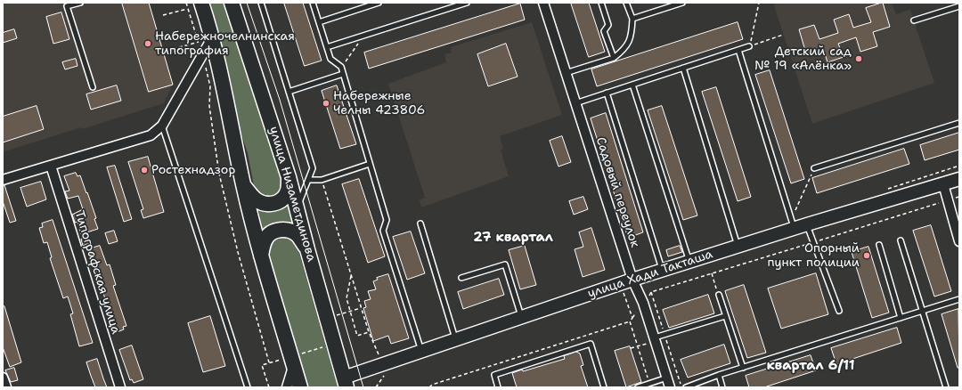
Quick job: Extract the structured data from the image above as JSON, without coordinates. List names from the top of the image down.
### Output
{
  "streets": {
    "main road": ["улица Низаметдинова", "улица Хади Такташа"],
    "street": ["Садовый переулок", "Типографская улица"]
  },
  "crossings": [
    ["Садовый переулок", "улица Хади Такташа"],
    ["улица Низаметдинова", "улица Хади Такташа"]
  ],
  "districts": ["27 квартал", "квартал 6/11"],
  "places": [
    "Набережночелнинская типография",
    "Детский сад № 19 «Алёнка»",
    "Набережные Челны 423806",
    "Ростехнадзор",
    "Опорный пункт полиции"
  ]
}
